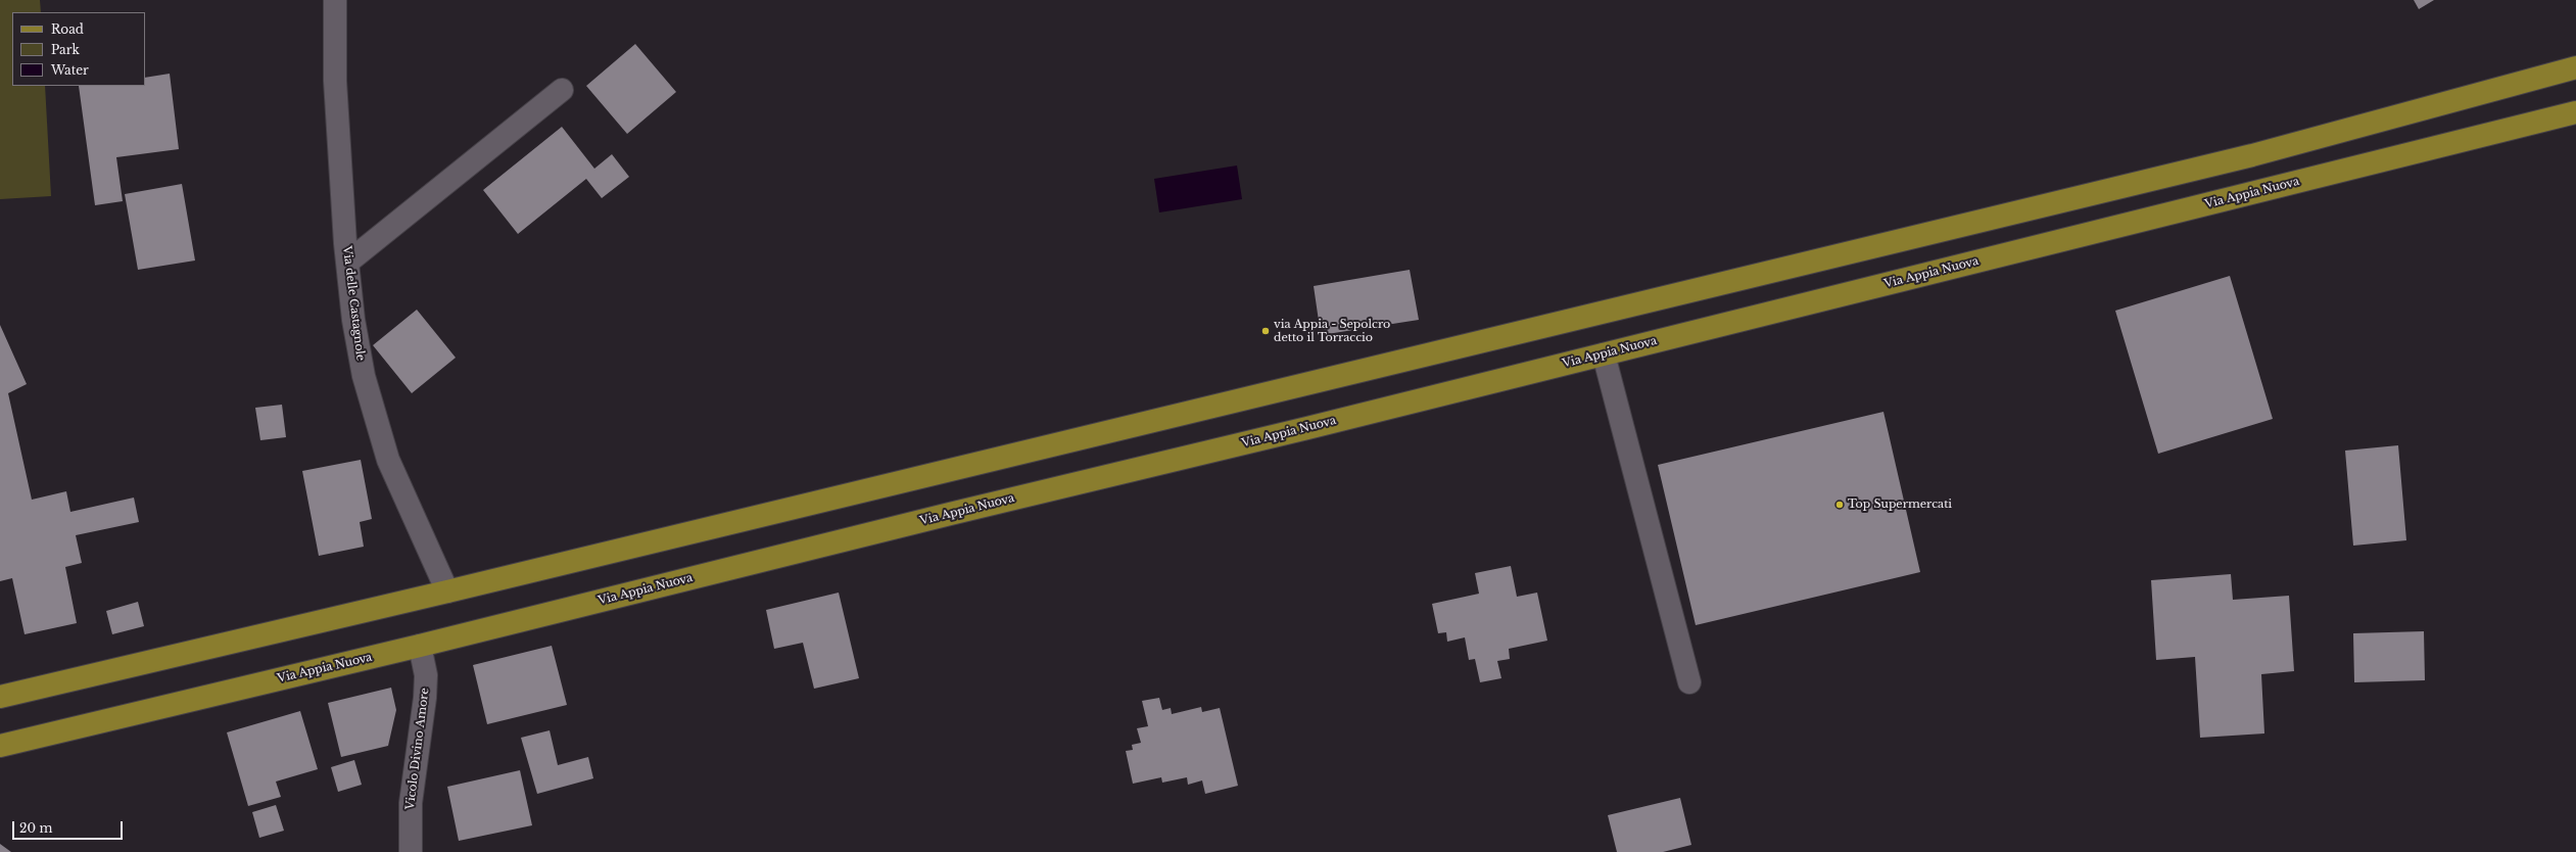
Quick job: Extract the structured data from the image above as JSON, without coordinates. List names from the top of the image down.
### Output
{
  "streets": {
    "main road": ["Via Appia Nuova"],
    "street": ["Via delle Castagnole", "Vicolo Divino Amore"]
  },
  "crossings": [
    ["Via Appia Nuova", "Vicolo Divino Amore"]
  ],
  "places": ["via Appia - Sepolcro detto il Torraccio", "Top Supermercati"],
  "legend": ["Road", "Park", "Water"],
  "scale_bar": "20 m"
}
